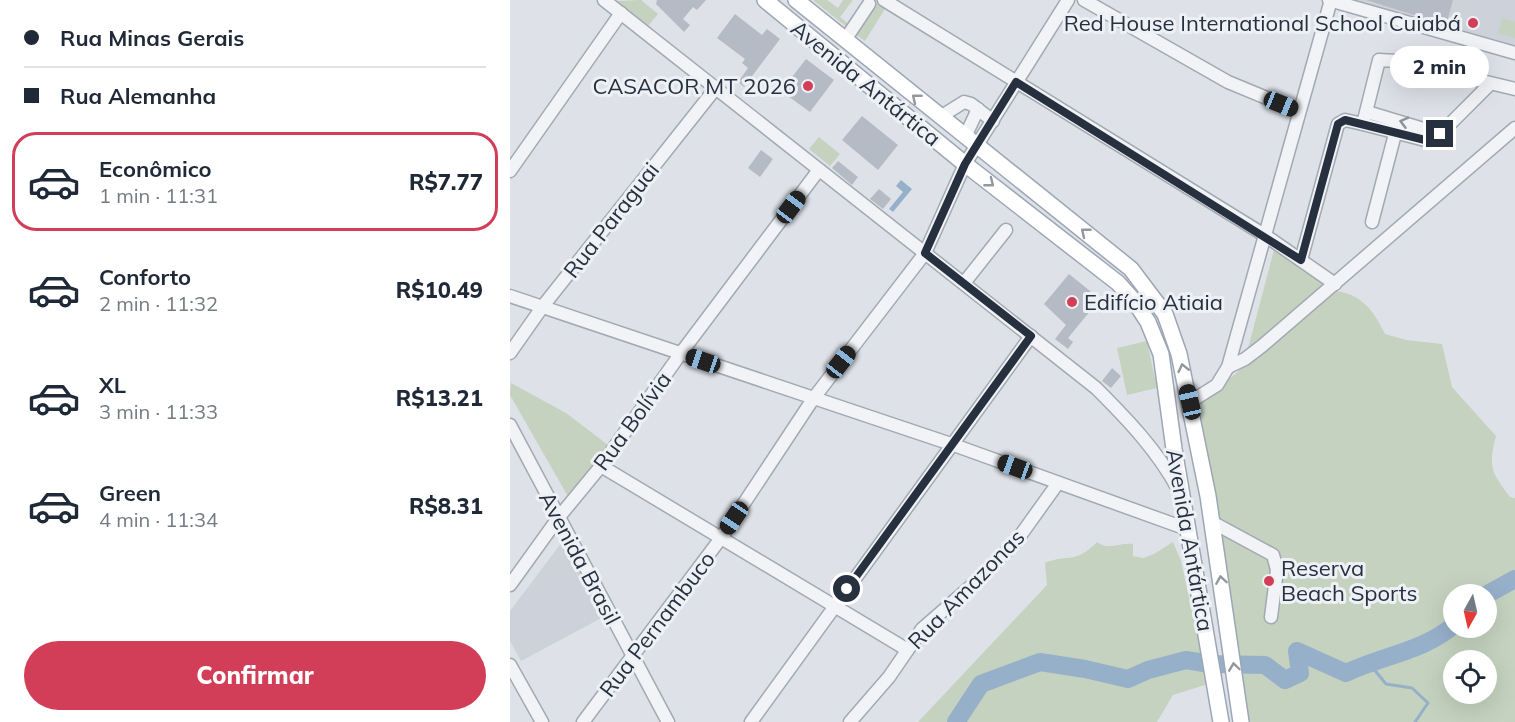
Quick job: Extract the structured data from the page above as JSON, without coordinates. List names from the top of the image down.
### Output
{
  "streets": {
    "main road": ["Avenida Antártica"],
    "street": [
      "Rua Paraguai",
      "Rua Bolívia",
      "Avenida Brasil",
      "Rua Amazonas",
      "Rua Pernambuco"
    ]
  },
  "crossings": [
    ["Avenida Antártica", "Rua Pernambuco"],
    ["Rua Bolívia", "Avenida Brasil"],
    ["Avenida Brasil", "Rua Pernambuco"]
  ],
  "places": [
    "Red House International School Cuiabá",
    "CASACOR MT 2026",
    "Edifício Atiaia",
    "Reserva Beach Sports"
  ],
  "north": "bottom",
  "page": {
    "banner": ["Rua Minas Gerais", "Rua Alemanha"],
    "bubble": "2 min",
    "list": [
      {
        "name": "Econômico",
        "note": "1 min · 11:31",
        "value": "R$7.77"
      },
      {
        "name": "Conforto",
        "note": "2 min · 11:32",
        "value": "R$10.49"
      },
      {
        "name": "XL",
        "note": "3 min · 11:33",
        "value": "R$13.21"
      },
      {
        "name": "Green",
        "note": "4 min · 11:34",
        "value": "R$8.31"
      }
    ],
    "buttons": "Confirmar"
  }
}
